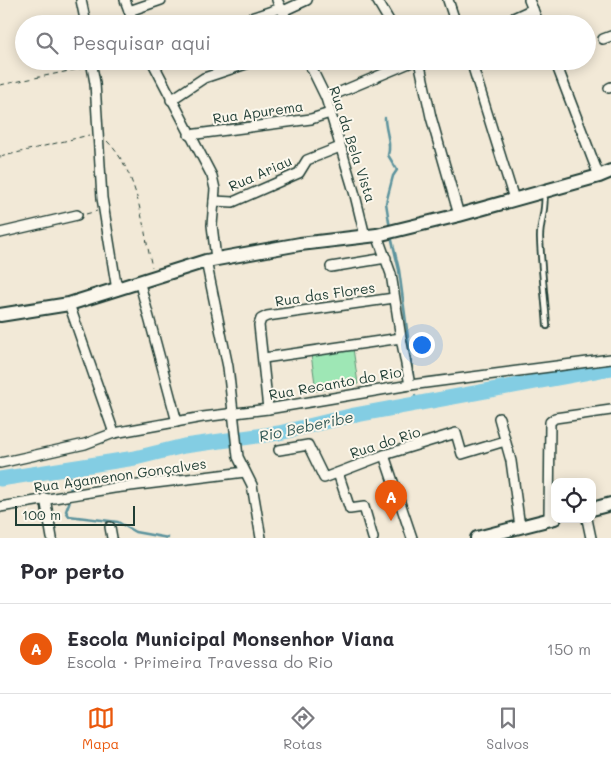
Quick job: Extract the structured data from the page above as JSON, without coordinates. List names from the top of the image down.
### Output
{
  "streets": {
    "street": [
      "Rua Apurema",
      "Rua da Bela Vista",
      "Rua Ariau",
      "Rua das Flores",
      "Rua Recanto do Rio",
      "Rua do Rio",
      "Rua Agamenon Gonçalves"
    ]
  },
  "crossings": [
    ["Rua Apurema", "Rua da Bela Vista"],
    ["Rua da Bela Vista", "Rua Ariau"],
    ["Rua da Bela Vista", "Rua Recanto do Rio"],
    ["Rua das Flores", "Rua Recanto do Rio"]
  ],
  "water": ["Rio Beberibe"],
  "scale_bar": "100 m",
  "page": {
    "search": "Pesquisar aqui",
    "pins": "A",
    "scale": "100 m",
    "heading": "Por perto",
    "list": [
      {
        "mark": "A",
        "name": "Escola Municipal Monsenhor Viana",
        "note": "Escola · Primeira Travessa do Rio",
        "value": "150 m"
      }
    ],
    "nav": ["Mapa", "Rotas", "Salvos"]
  }
}
